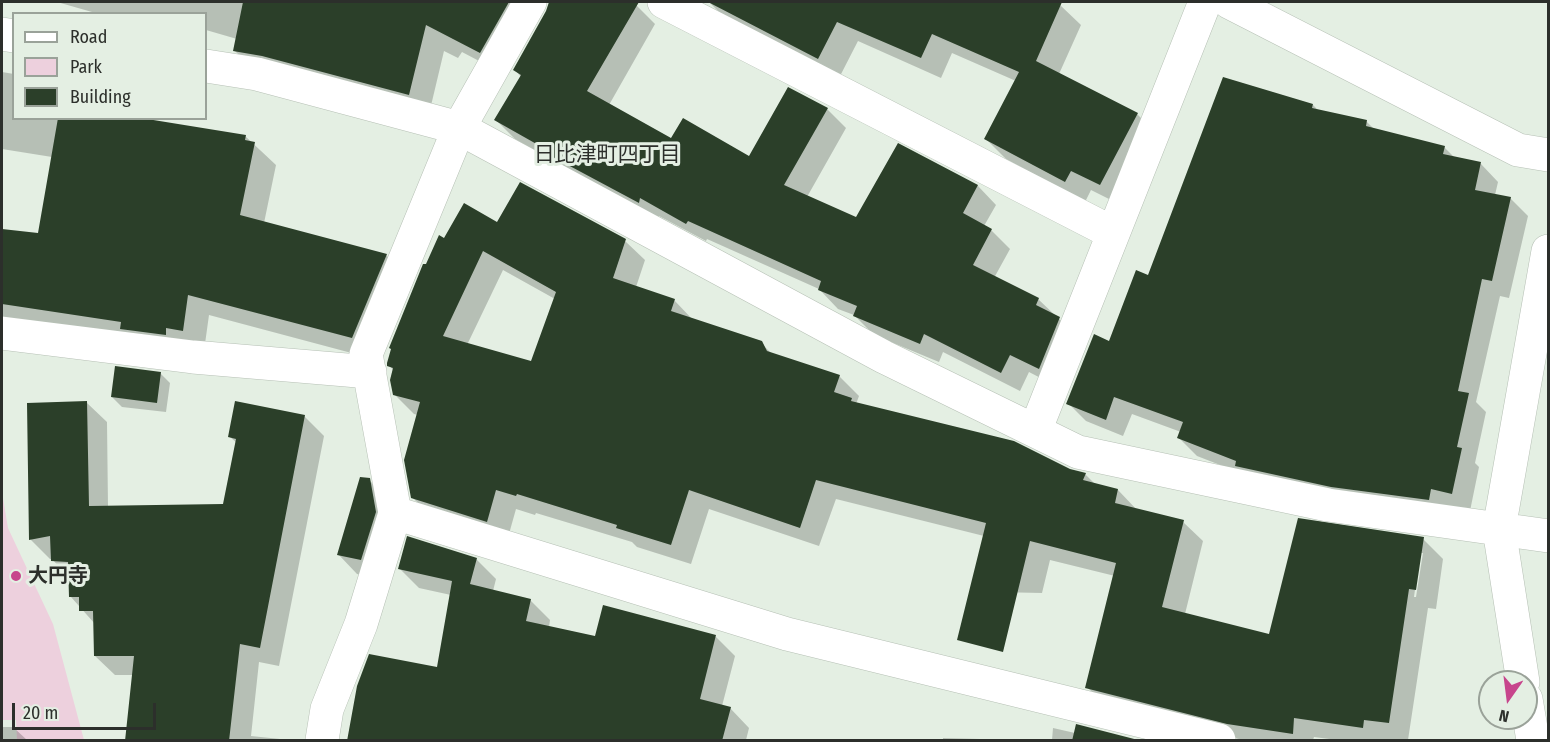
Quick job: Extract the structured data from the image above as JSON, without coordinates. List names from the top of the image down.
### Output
{
  "districts": ["日比津町四丁目"],
  "places": ["大円寺"],
  "legend": ["Road", "Park", "Building"],
  "scale_bar": "20 m",
  "north": "bottom"
}
